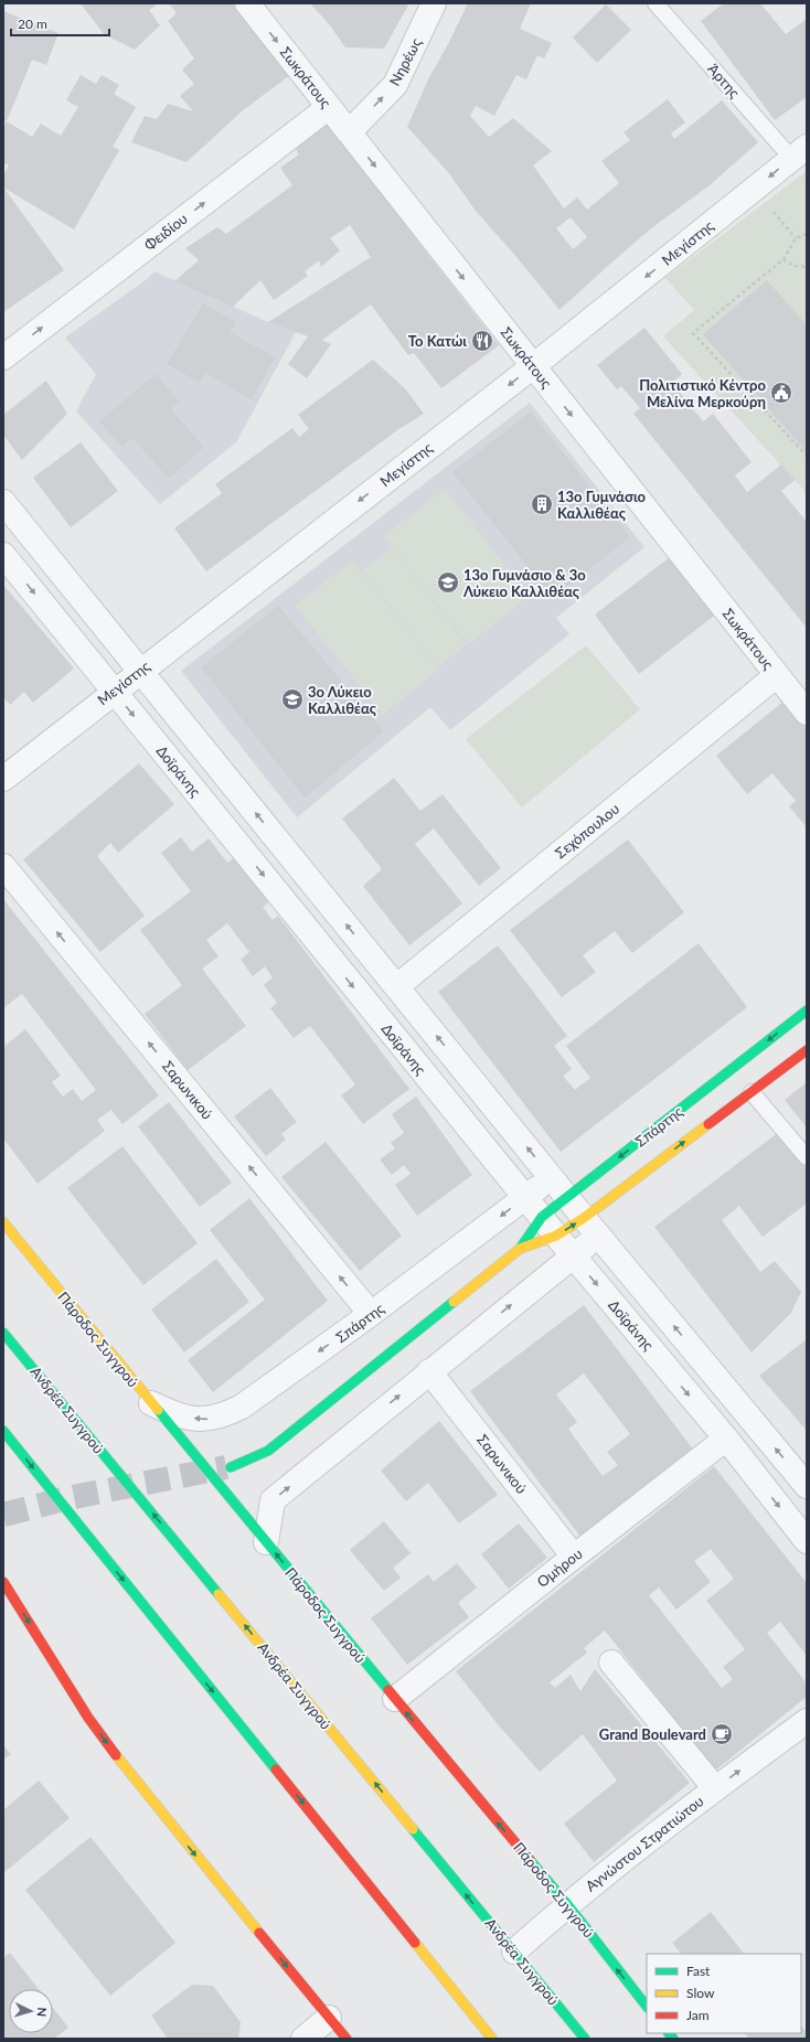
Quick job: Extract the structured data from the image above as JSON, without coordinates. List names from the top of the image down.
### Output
{
  "streets": {
    "main road": ["Σπάρτης", "Πάροδος Συγγρού", "Ανδρέα Συγγρού"],
    "street": [
      "Νηρέως",
      "Σωκράτους",
      "Φειδίου",
      "Μεγίστης",
      "Δοϊράνης",
      "Σεχόπουλου",
      "Σαρωνικού",
      "Ομήρου",
      "Αγνώστου Στρατιώτου"
    ],
    "lane": ["Άρτης"]
  },
  "crossings": [
    ["Νηρέως", "Σωκράτους"],
    ["Σωκράτους", "Φειδίου"],
    ["Σωκράτους", "Μεγίστης"],
    ["Σωκράτους", "Σεχόπουλου"],
    ["Άρτης", "Μεγίστης"],
    ["Μεγίστης", "Δοϊράνης"],
    ["Δοϊράνης", "Σπάρτης"],
    ["Δοϊράνης", "Ομήρου"],
    ["Σαρωνικού", "Σπάρτης"],
    ["Σαρωνικού", "Ομήρου"],
    ["Σπάρτης", "Πάροδος Συγγρού"],
    ["Πάροδος Συγγρού", "Ομήρου"],
    ["Πάροδος Συγγρού", "Αγνώστου Στρατιώτου"],
    ["Ανδρέα Συγγρού", "Αγνώστου Στρατιώτου"]
  ],
  "one_way": [
    "Νηρέως",
    "Σωκράτους",
    "Φειδίου",
    "Μεγίστης",
    "Σαρωνικού",
    "Πάροδος Συγγρού"
  ],
  "places": {
    "restaurant": ["Το Κατώι"],
    "public building": ["Πολιτιστικό Κέντρο Μελίνα Μερκούρη"],
    "building": ["13ο Γυμνάσιο Καλλιθέας"],
    "school or university": ["13ο Γυμνάσιο & 3ο Λύκειο Καλλιθέας", "3ο Λύκειο Καλλιθέας"],
    "cafe": ["Grand Boulevard"]
  },
  "legend": ["Fast", "Slow", "Jam"],
  "scale_bar": "20 m",
  "north": "right"
}
